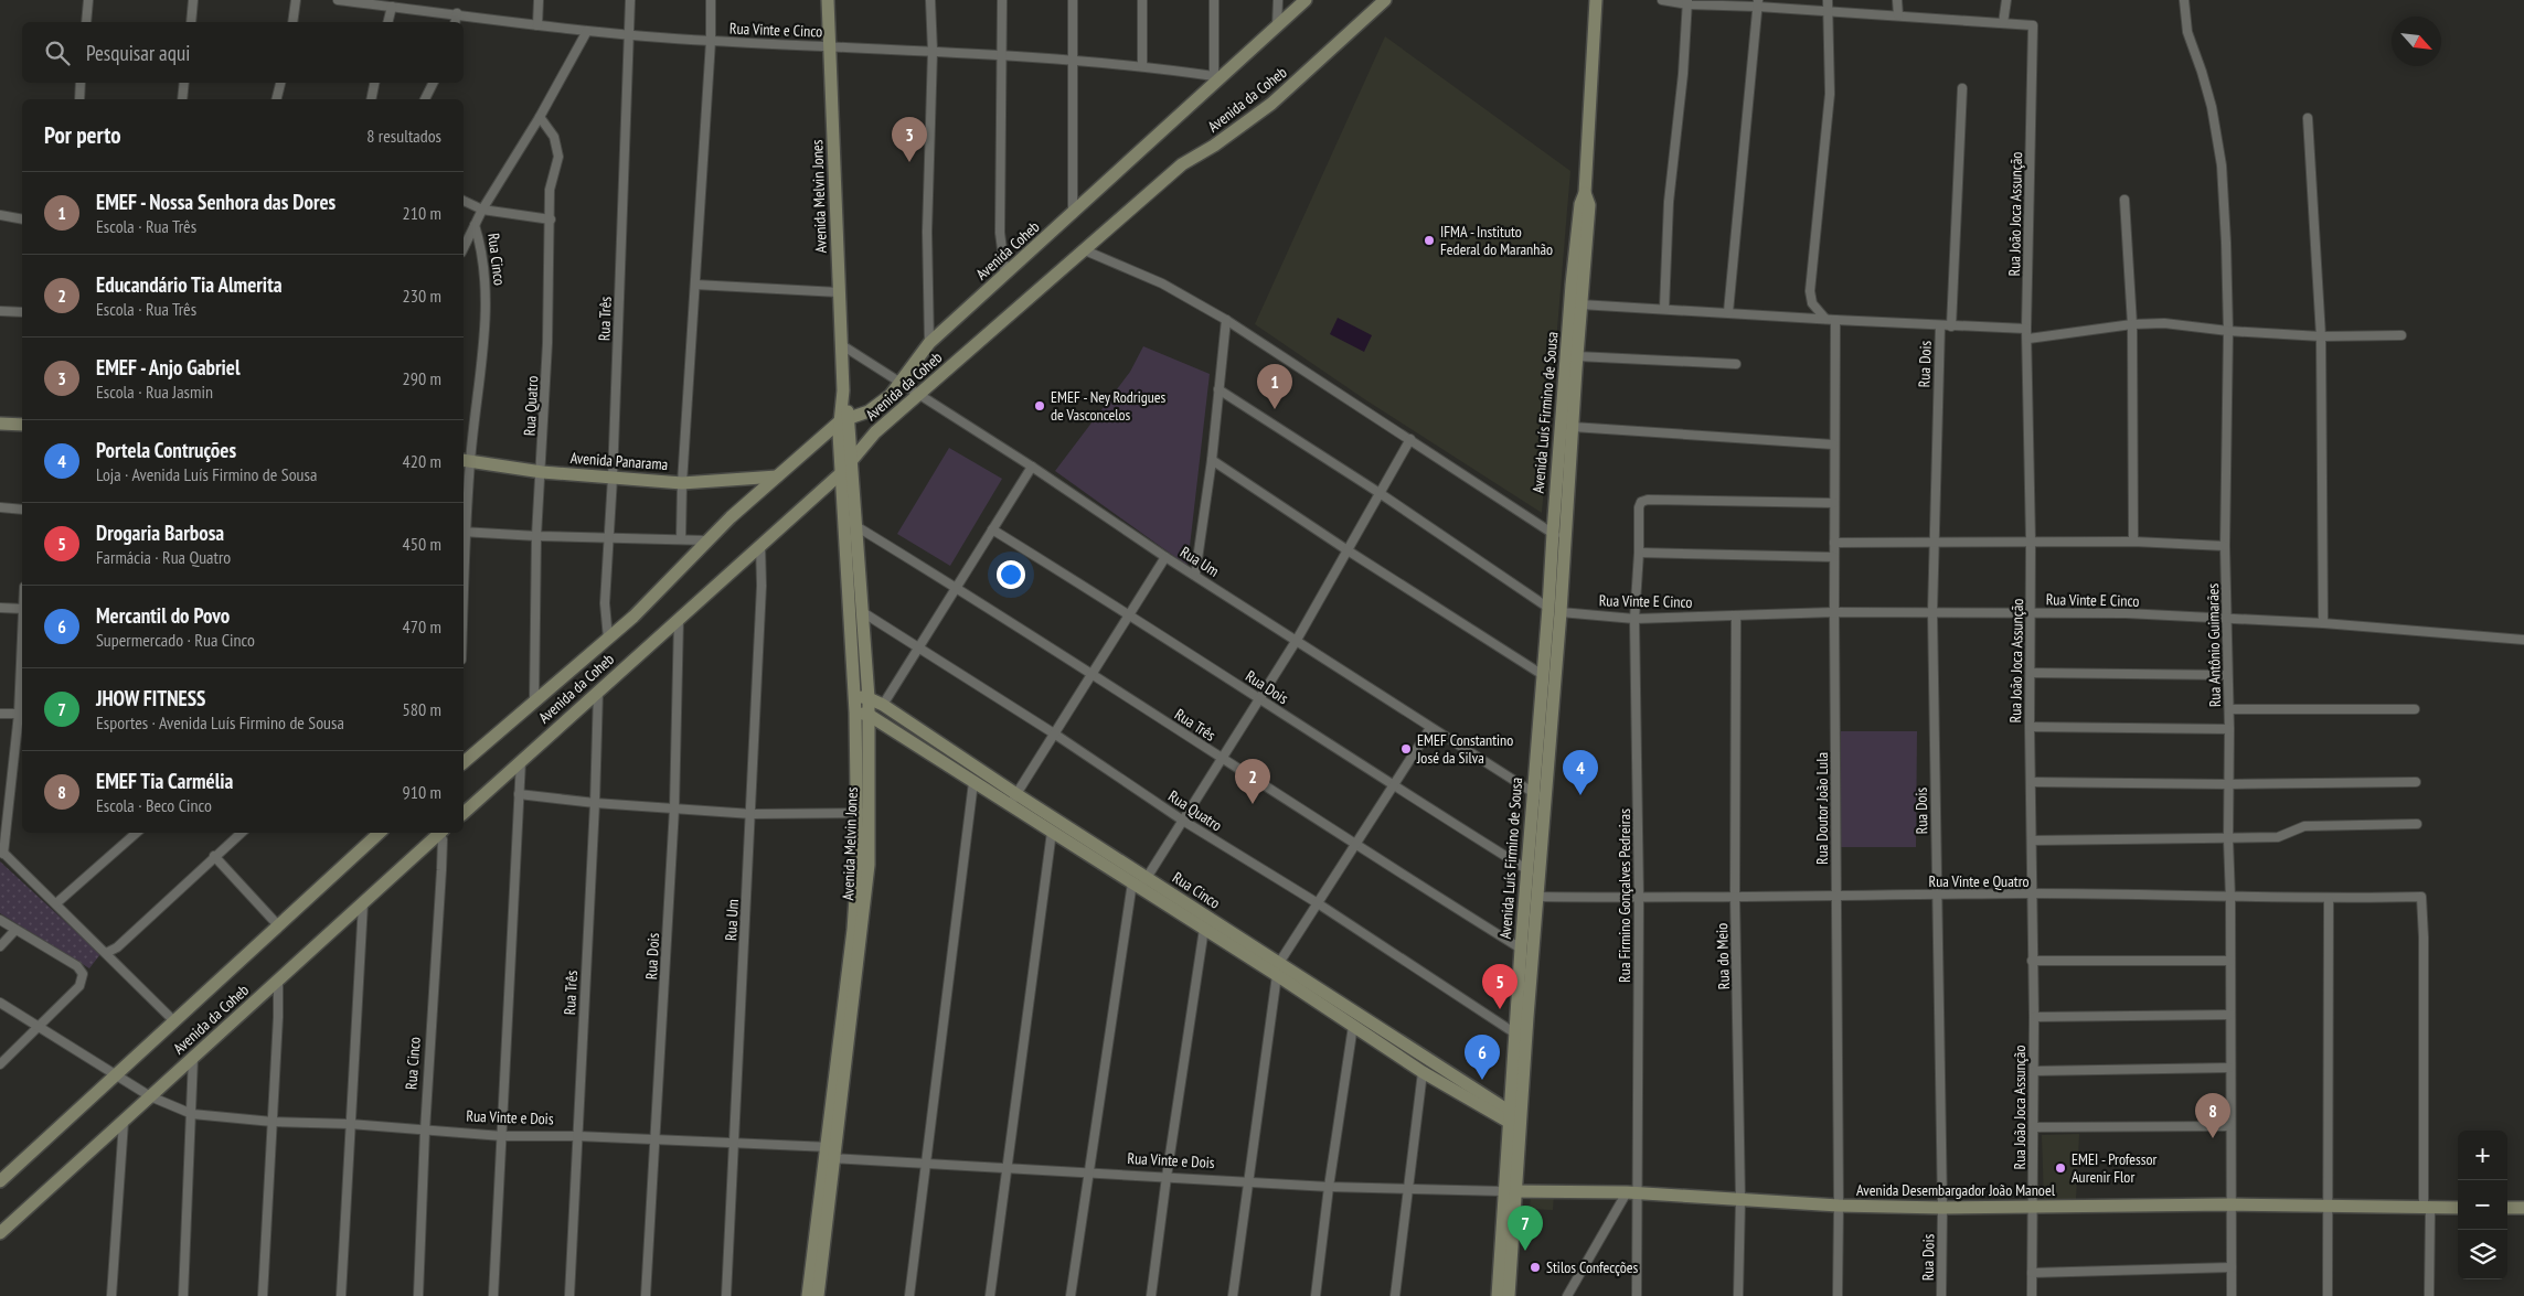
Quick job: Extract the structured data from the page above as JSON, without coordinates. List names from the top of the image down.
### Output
{
  "streets": {
    "main road": [
      "Avenida da Coheb",
      "Avenida Melvin Jones",
      "Avenida Coheb",
      "Rua Cinco",
      "Avenida Luís Firmino de Sousa",
      "Avenida Panarama",
      "Avenida Desembargador João Manoel"
    ],
    "street": [
      "Rua Vinte e Cinco",
      "Rua João Joca Assunção",
      "Rua Três",
      "Rua Dois",
      "Rua Quatro",
      "Rua Um",
      "Rua Vinte E Cinco",
      "Rua Antônio Guimarães",
      "Rua Doutor João Lula",
      "Rua Vinte e Quatro",
      "Rua Firmino Gonçalves Pedreiras",
      "Rua do Meio",
      "Rua Vinte e Dois"
    ]
  },
  "crossings": [
    ["Rua Vinte e Cinco", "Avenida Melvin Jones"],
    ["Rua Vinte e Cinco", "Avenida Coheb"],
    ["Rua Vinte e Cinco", "Rua Três"],
    ["Avenida da Coheb", "Avenida Melvin Jones"],
    ["Avenida da Coheb", "Avenida Coheb"],
    ["Avenida da Coheb", "Rua Três"],
    ["Avenida da Coheb", "Rua Dois"],
    ["Avenida da Coheb", "Rua Quatro"],
    ["Avenida da Coheb", "Rua Um"],
    ["Avenida da Coheb", "Rua Vinte e Dois"],
    ["Avenida Melvin Jones", "Avenida Coheb"],
    ["Avenida Melvin Jones", "Rua Cinco"],
    ["Avenida Melvin Jones", "Rua Três"],
    ["Avenida Melvin Jones", "Rua Quatro"],
    ["Avenida Melvin Jones", "Rua Um"],
    ["Avenida Melvin Jones", "Rua Vinte e Dois"],
    ["Rua João Joca Assunção", "Rua Vinte E Cinco"],
    ["Rua João Joca Assunção", "Rua Vinte e Quatro"],
    ["Rua João Joca Assunção", "Avenida Desembargador João Manoel"],
    ["Avenida Coheb", "Avenida Panarama"],
    ["Avenida Coheb", "Rua Um"],
    ["Rua Cinco", "Avenida Luís Firmino de Sousa"],
    ["Rua Cinco", "Avenida Panarama"],
    ["Rua Cinco", "Rua Vinte e Dois"],
    ["Rua Três", "Avenida Luís Firmino de Sousa"],
    ["Rua Três", "Avenida Panarama"],
    ["Rua Três", "Rua Vinte e Dois"],
    ["Rua Dois", "Avenida Luís Firmino de Sousa"],
    ["Rua Dois", "Rua Vinte E Cinco"],
    ["Rua Dois", "Rua Vinte e Quatro"],
    ["Rua Dois", "Rua Vinte e Dois"],
    ["Rua Dois", "Avenida Desembargador João Manoel"],
    ["Rua Quatro", "Avenida Luís Firmino de Sousa"],
    ["Rua Quatro", "Avenida Panarama"],
    ["Avenida Luís Firmino de Sousa", "Rua Um"],
    ["Avenida Luís Firmino de Sousa", "Rua Vinte E Cinco"],
    ["Avenida Luís Firmino de Sousa", "Rua Vinte e Quatro"],
    ["Avenida Luís Firmino de Sousa", "Rua Vinte e Dois"],
    ["Avenida Luís Firmino de Sousa", "Avenida Desembargador João Manoel"],
    ["Rua Um", "Rua Vinte e Dois"],
    ["Rua Vinte E Cinco", "Rua Antônio Guimarães"],
    ["Rua Vinte E Cinco", "Rua Doutor João Lula"],
    ["Rua Vinte E Cinco", "Rua Firmino Gonçalves Pedreiras"],
    ["Rua Vinte E Cinco", "Rua do Meio"],
    ["Rua Antônio Guimarães", "Rua Vinte e Quatro"],
    ["Rua Antônio Guimarães", "Avenida Desembargador João Manoel"],
    ["Rua Doutor João Lula", "Rua Vinte e Quatro"],
    ["Rua Doutor João Lula", "Rua Firmino Gonçalves Pedreiras"],
    ["Rua Doutor João Lula", "Avenida Desembargador João Manoel"],
    ["Rua Vinte e Quatro", "Rua Firmino Gonçalves Pedreiras"],
    ["Rua Vinte e Quatro", "Rua do Meio"],
    ["Rua Vinte e Quatro", "Avenida Desembargador João Manoel"],
    ["Rua Firmino Gonçalves Pedreiras", "Avenida Desembargador João Manoel"],
    ["Rua do Meio", "Avenida Desembargador João Manoel"],
    ["Rua Vinte e Dois", "Avenida Desembargador João Manoel"]
  ],
  "places": [
    "IFMA - Instituto Federal do Maranhão",
    "EMEF - Ney Rodrigues de Vasconcelos",
    "EMEF Constantino José da Silva",
    "EMEI - Professor Aurenir Flor",
    "Stilos Confecções"
  ],
  "north": "bottom right",
  "page": {
    "search": "Pesquisar aqui",
    "heading": ["Por perto", "8 resultados"],
    "pins": [
      "3",
      "1",
      "4",
      "2",
      "5",
      "6",
      "8",
      "7"
    ],
    "list": [
      {
        "mark": "1",
        "name": "EMEF - Nossa Senhora das Dores",
        "note": "Escola · Rua Três",
        "value": "210 m"
      },
      {
        "mark": "2",
        "name": "Educandário Tia Almerita",
        "note": "Escola · Rua Três",
        "value": "230 m"
      },
      {
        "mark": "3",
        "name": "EMEF - Anjo Gabriel",
        "note": "Escola · Rua Jasmin",
        "value": "290 m"
      },
      {
        "mark": "4",
        "name": "Portela Contruções",
        "note": "Loja · Avenida Luís Firmino de Sousa",
        "value": "420 m"
      },
      {
        "mark": "5",
        "name": "Drogaria Barbosa",
        "note": "Farmácia · Rua Quatro",
        "value": "450 m"
      },
      {
        "mark": "6",
        "name": "Mercantil do Povo",
        "note": "Supermercado · Rua Cinco",
        "value": "470 m"
      },
      {
        "mark": "7",
        "name": "JHOW FITNESS",
        "note": "Esportes · Avenida Luís Firmino de Sousa",
        "value": "580 m"
      },
      {
        "mark": "8",
        "name": "EMEF Tia Carmélia",
        "note": "Escola · Beco Cinco",
        "value": "910 m"
      }
    ],
    "map_buttons": ["+", "−"]
  }
}
